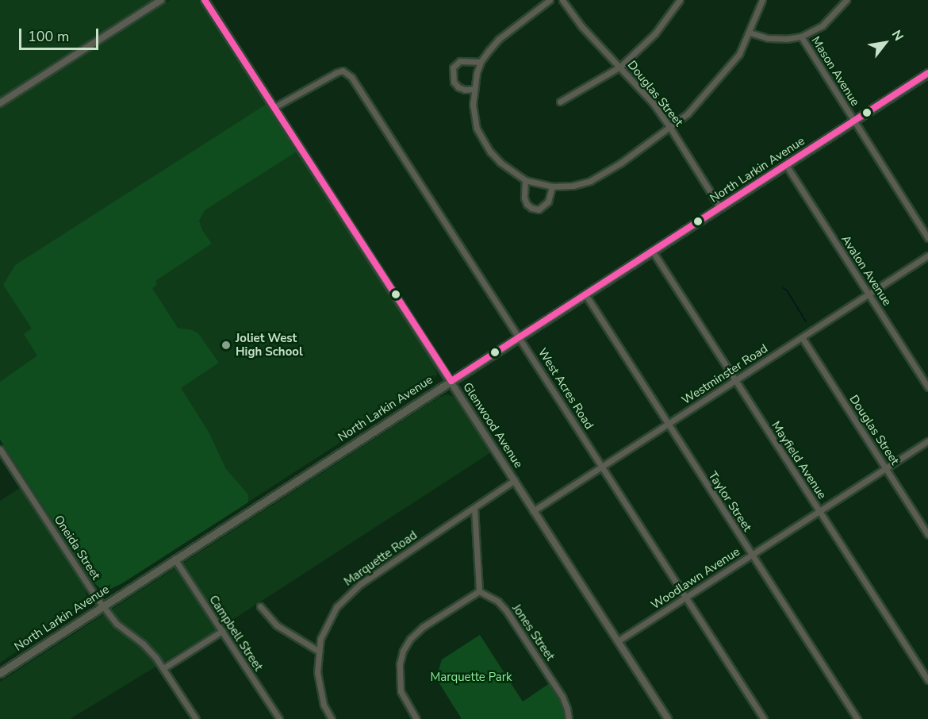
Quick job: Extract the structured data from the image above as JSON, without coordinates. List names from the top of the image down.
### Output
{
  "streets": {
    "main road": ["North Larkin Avenue"],
    "street": [
      "Mason Avenue",
      "Douglas Street",
      "Avalon Avenue",
      "Westminster Road",
      "West Acres Road",
      "Glenwood Avenue",
      "Mayfield Avenue",
      "Taylor Street",
      "Oneida Street",
      "Marquette Road",
      "Woodlawn Avenue",
      "Jones Street",
      "Campbell Street"
    ]
  },
  "crossings": [
    ["Mason Avenue", "North Larkin Avenue"],
    ["Douglas Street", "North Larkin Avenue"],
    ["Douglas Street", "Westminster Road"],
    ["Douglas Street", "Woodlawn Avenue"],
    ["North Larkin Avenue", "Avalon Avenue"],
    ["North Larkin Avenue", "West Acres Road"],
    ["North Larkin Avenue", "Glenwood Avenue"],
    ["North Larkin Avenue", "Mayfield Avenue"],
    ["North Larkin Avenue", "Taylor Street"],
    ["North Larkin Avenue", "Oneida Street"],
    ["North Larkin Avenue", "Campbell Street"],
    ["Avalon Avenue", "Westminster Road"],
    ["Westminster Road", "West Acres Road"],
    ["Westminster Road", "Glenwood Avenue"],
    ["Westminster Road", "Mayfield Avenue"],
    ["Westminster Road", "Taylor Street"],
    ["West Acres Road", "Glenwood Avenue"],
    ["West Acres Road", "Woodlawn Avenue"],
    ["Glenwood Avenue", "Marquette Road"],
    ["Glenwood Avenue", "Woodlawn Avenue"],
    ["Mayfield Avenue", "Woodlawn Avenue"],
    ["Taylor Street", "Woodlawn Avenue"]
  ],
  "parks": ["Marquette Park"],
  "places": ["Joliet West High School"],
  "scale_bar": "100 m",
  "north": "top right"
}
